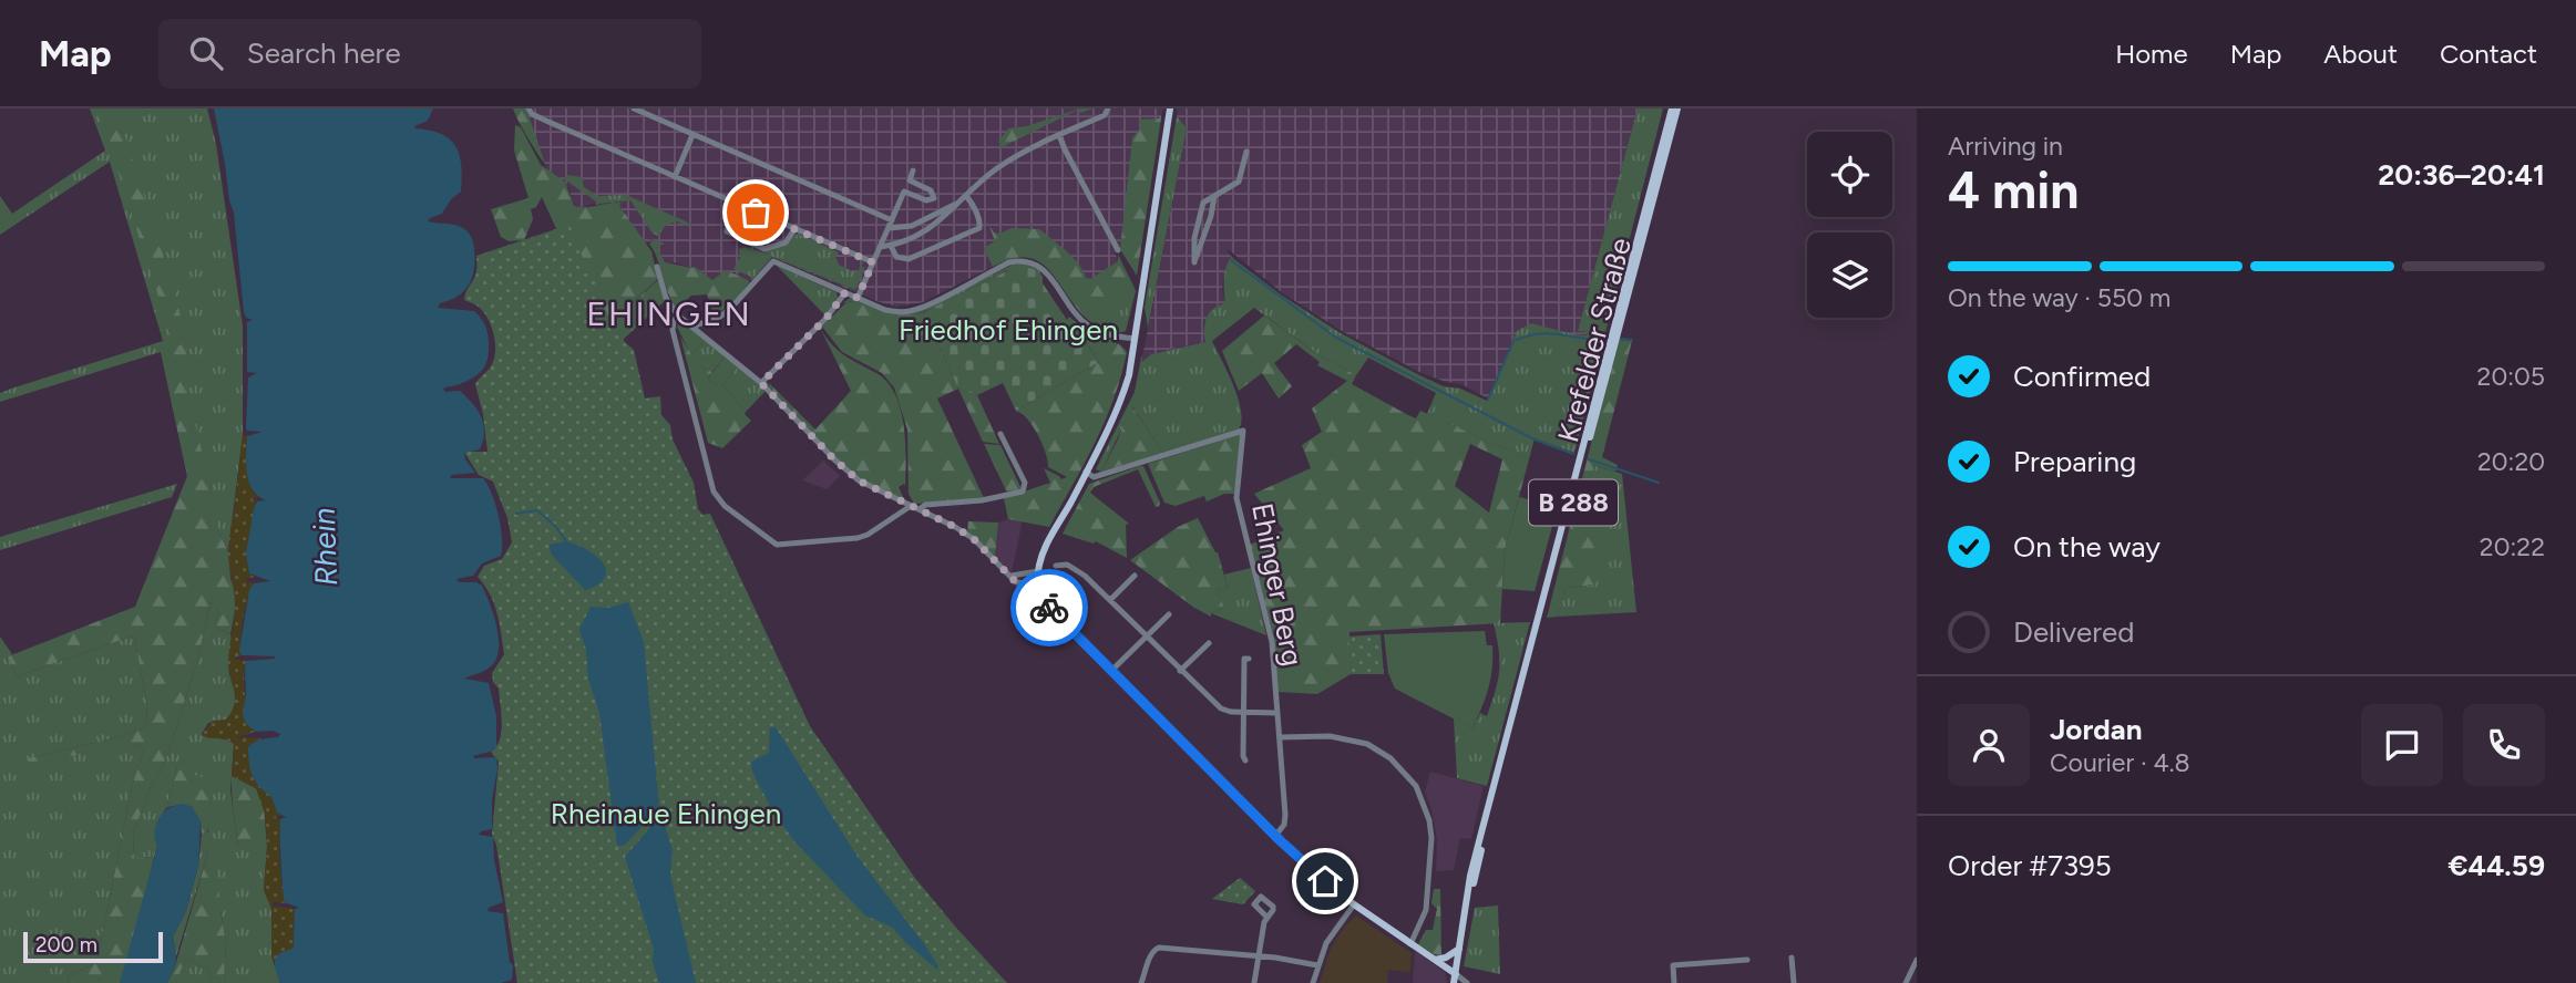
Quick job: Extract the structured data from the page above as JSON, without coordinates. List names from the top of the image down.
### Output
{
  "streets": {
    "main road": ["Krefelder Straße", "B 288"],
    "street": ["Ehinger Berg"]
  },
  "districts": ["EHINGEN"],
  "water": ["Rhein"],
  "parks": ["Friedhof Ehingen", "Rheinaue Ehingen"],
  "scale_bar": "200 m",
  "page": {
    "header": "Map",
    "search": "Search here",
    "nav": [
      "Home",
      "Map",
      "About",
      "Contact"
    ],
    "heading": ["4 min", "Arriving in", "20:36–20:41"],
    "panel": [
      "Jordan",
      "Courier · 4.8",
      "Order #7395",
      "€44.59"
    ],
    "bar": "On the way · 550 m",
    "list": [
      ["Confirmed", "20:05"],
      ["Preparing", "20:20"],
      ["On the way", "20:22"],
      "Delivered"
    ],
    "scale": "200 m"
  }
}
